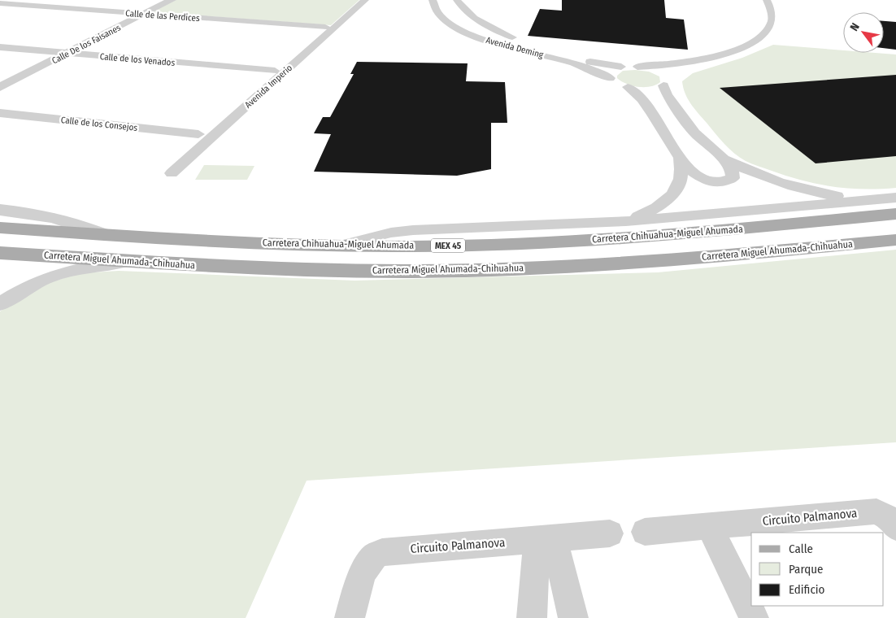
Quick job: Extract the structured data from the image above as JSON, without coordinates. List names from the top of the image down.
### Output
{
  "streets": {
    "main road": ["Carretera Chihuahua-Miguel Ahumada", "MEX 45", "Carretera Miguel Ahumada-Chihuahua"],
    "street": [
      "Calle de las Perdices",
      "Calle De los Faisanes",
      "Avenida Deming",
      "Calle de los Venados",
      "Avenida Imperio",
      "Calle de los Consejos",
      "Circuito Palmanova"
    ]
  },
  "crossings": [
    ["Calle de las Perdices", "Calle De los Faisanes"],
    ["Calle De los Faisanes", "Calle de los Venados"]
  ],
  "legend": ["Calle", "Parque", "Edificio"],
  "north": "top left"
}
